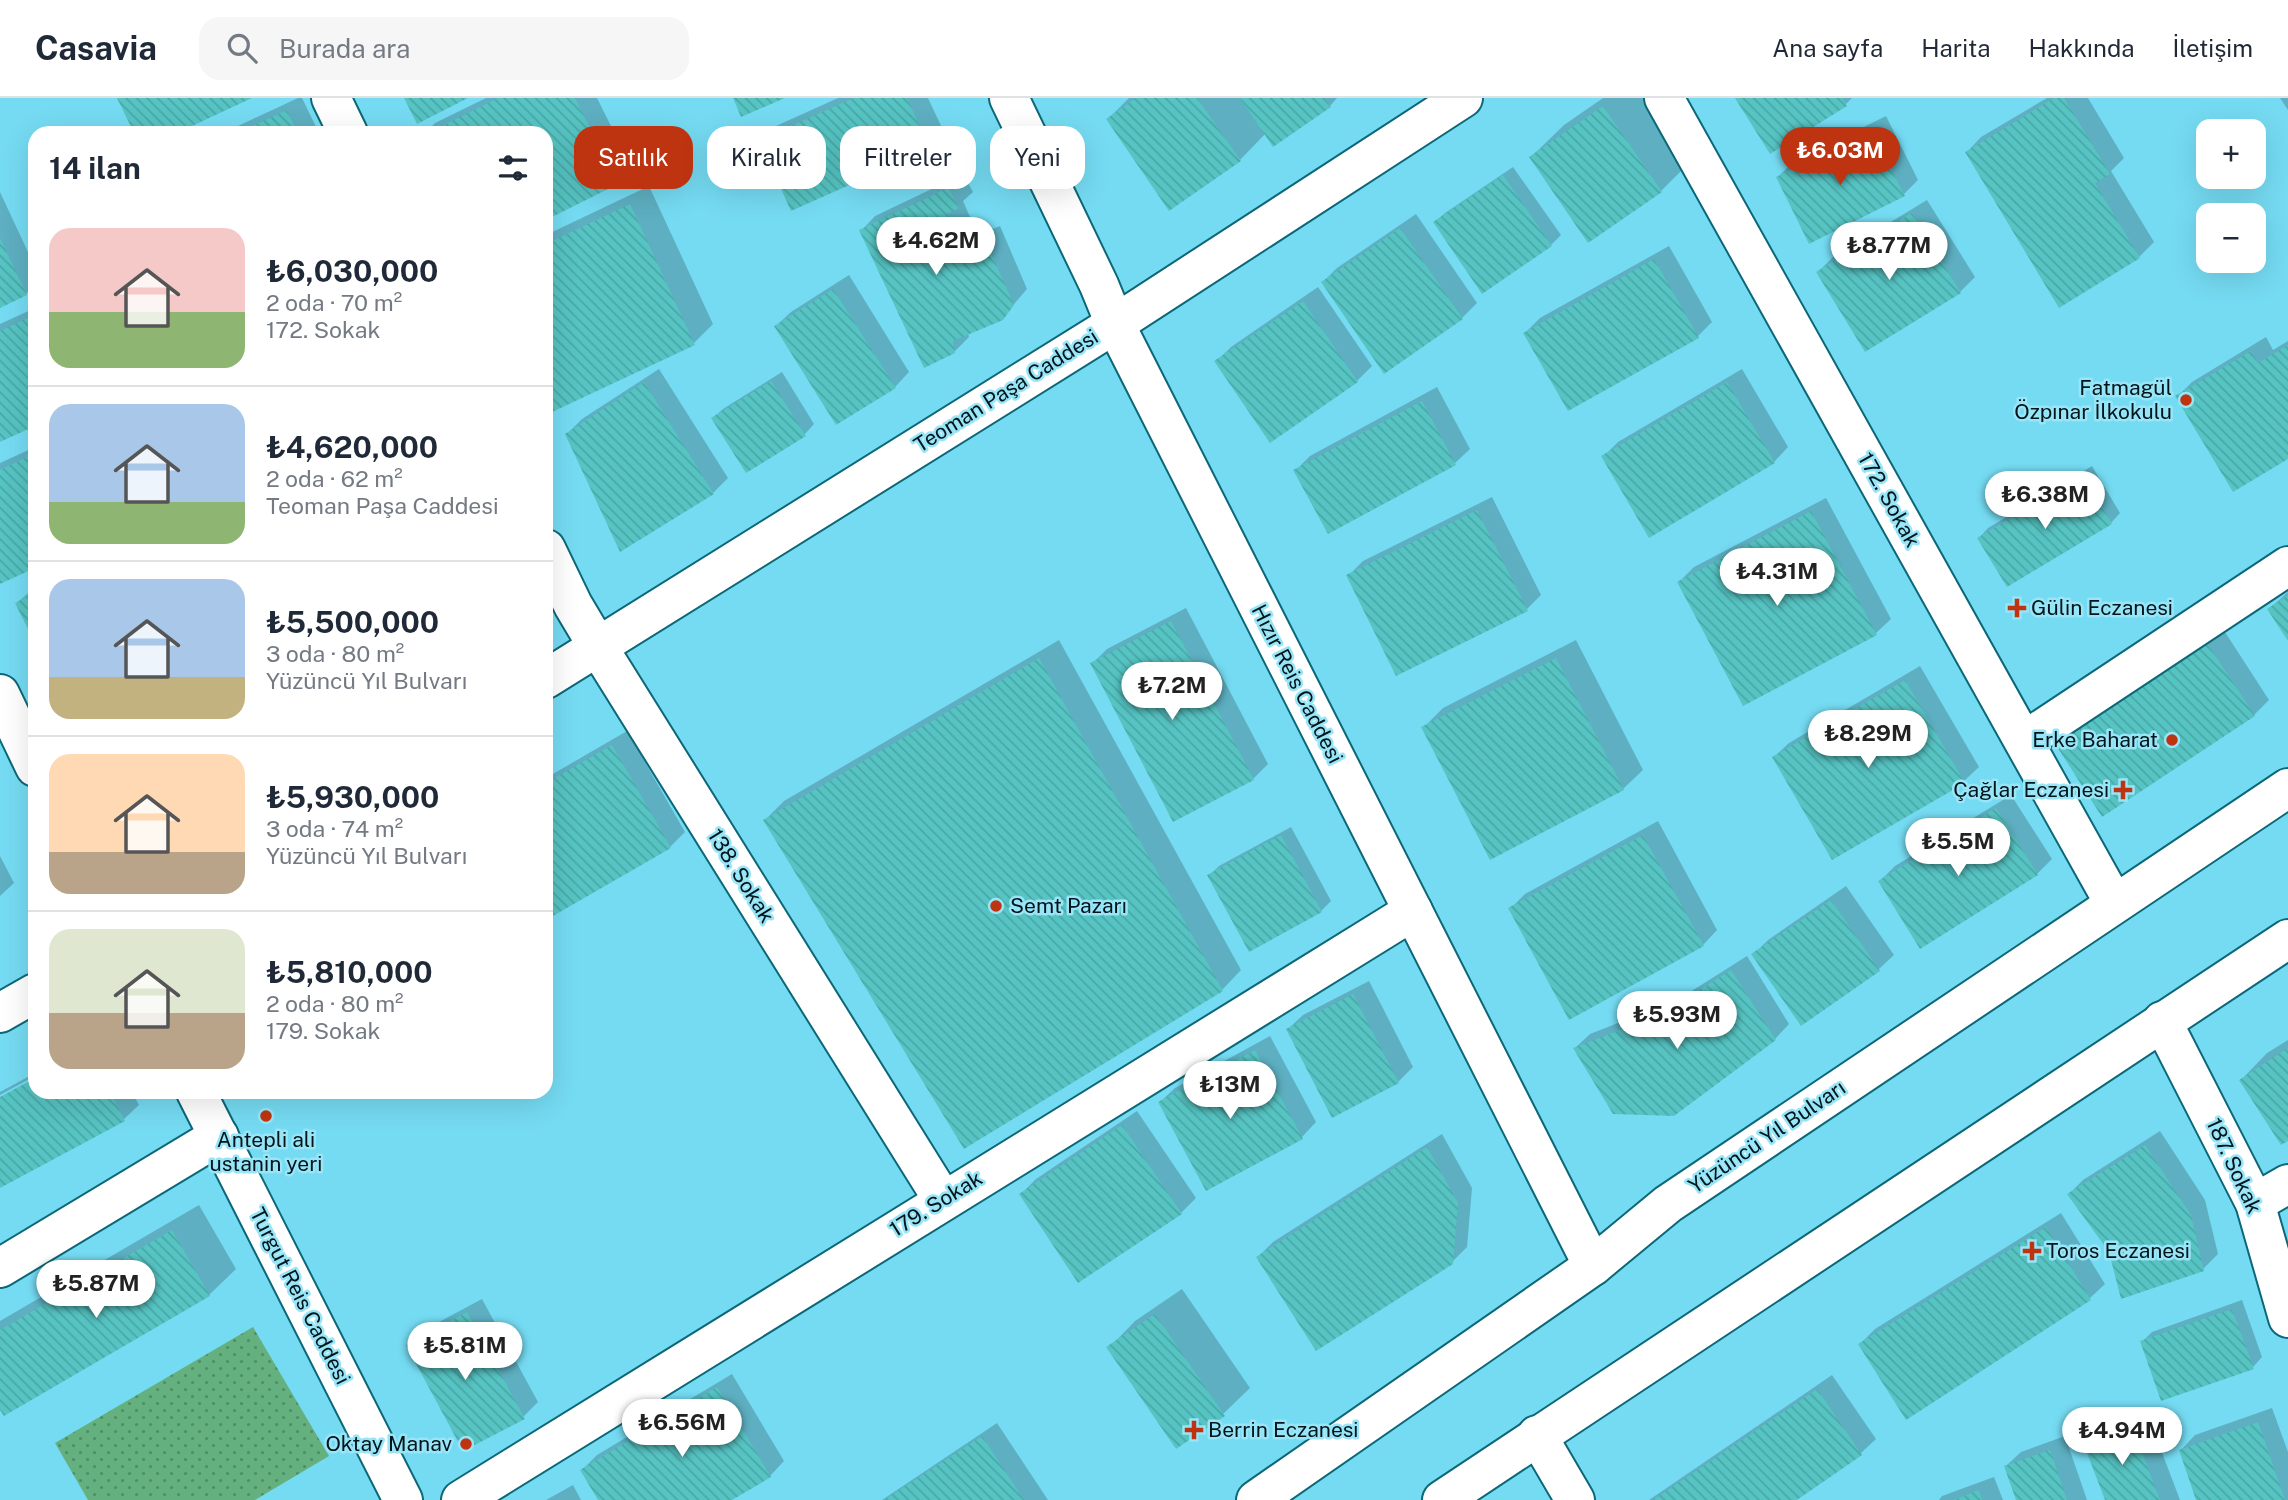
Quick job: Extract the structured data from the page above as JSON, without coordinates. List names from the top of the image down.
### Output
{
  "streets": {
    "street": [
      "Teoman Paşa Caddesi",
      "172. Sokak",
      "Hızır Reis Caddesi",
      "138. Sokak",
      "Yüzüncü Yıl Bulvarı",
      "187. Sokak",
      "179. Sokak",
      "Turgut Reis Caddesi"
    ]
  },
  "crossings": [
    ["Teoman Paşa Caddesi", "Hızır Reis Caddesi"],
    ["Teoman Paşa Caddesi", "138. Sokak"],
    ["172. Sokak", "Yüzüncü Yıl Bulvarı"],
    ["Hızır Reis Caddesi", "Yüzüncü Yıl Bulvarı"],
    ["Hızır Reis Caddesi", "179. Sokak"],
    ["138. Sokak", "179. Sokak"]
  ],
  "places": {
    "other": [
      "Fatmagül Özpınar İlkokulu",
      "Erke Baharat",
      "Semt Pazarı",
      "Antepli ali ustanin yeri",
      "Oktay Manav"
    ],
    "health": [
      "Gülin Eczanesi",
      "Çağlar Eczanesi",
      "Toros Eczanesi",
      "Berrin Eczanesi"
    ]
  },
  "page": {
    "header": "Casavia",
    "search": "Burada ara",
    "nav": [
      "Ana sayfa",
      "Harita",
      "Hakkında",
      "İletişim"
    ],
    "map_buttons": ["+", "−"],
    "chip": [
      "Satılık",
      "Kiralık",
      "Filtreler",
      "Yeni"
    ],
    "heading": "14 ilan",
    "price": [
      "₺6.03M",
      "₺4.62M",
      "₺8.77M",
      "₺6.38M",
      "₺4.31M",
      "₺7.2M",
      "₺8.29M",
      "₺5.5M",
      "₺5.93M",
      "₺13M",
      "₺5.87M",
      "₺5.81M",
      "₺6.56M",
      "₺4.94M"
    ],
    "list": [
      {
        "name": "₺6,030,000",
        "note": "2 oda · 70 m² · 172. Sokak"
      },
      {
        "name": "₺4,620,000",
        "note": "2 oda · 62 m² · Teoman Paşa Caddesi"
      },
      {
        "name": "₺5,500,000",
        "note": "3 oda · 80 m² · Yüzüncü Yıl Bulvarı"
      },
      {
        "name": "₺5,930,000",
        "note": "3 oda · 74 m² · Yüzüncü Yıl Bulvarı"
      },
      {
        "name": "₺5,810,000",
        "note": "2 oda · 80 m² · 179. Sokak"
      }
    ]
  }
}
